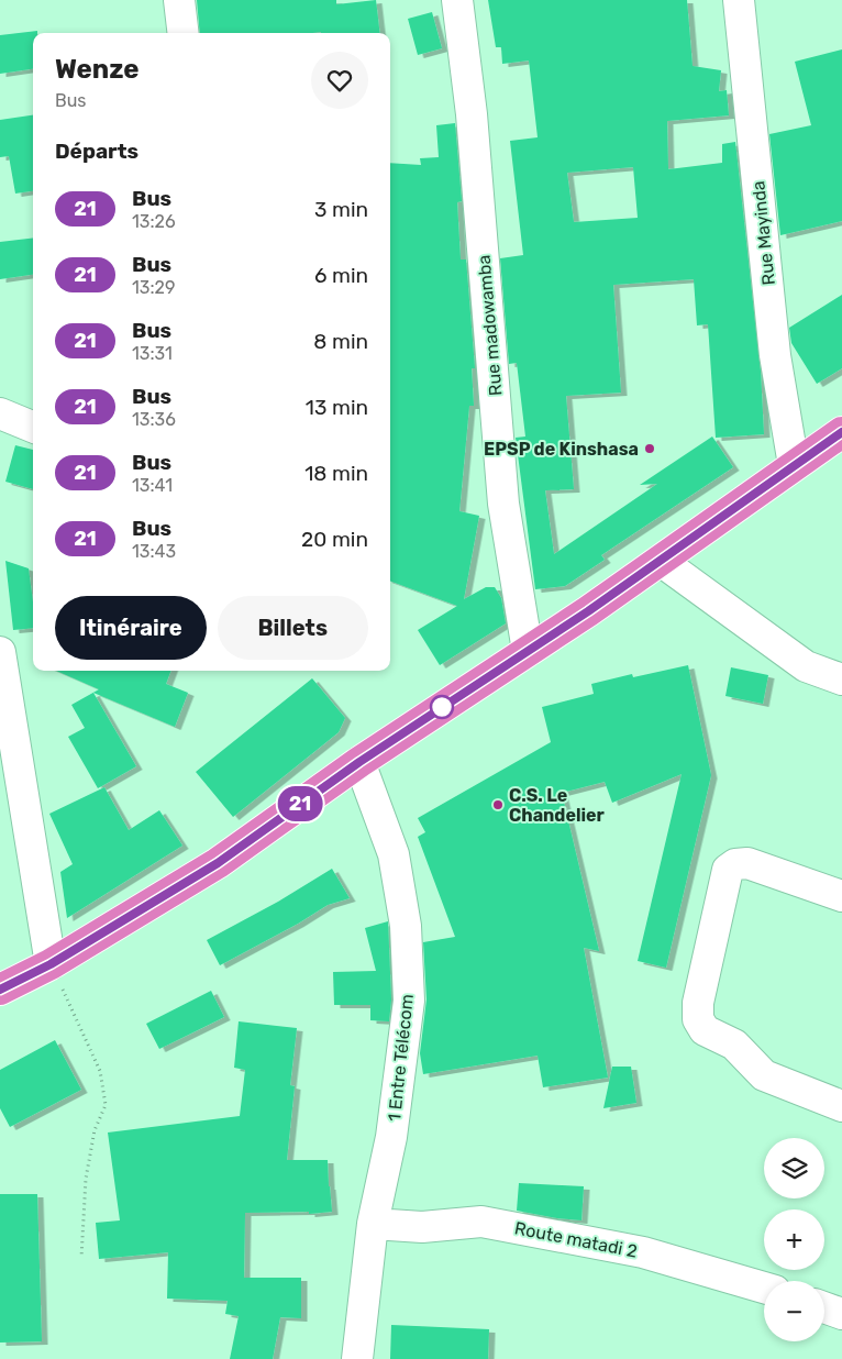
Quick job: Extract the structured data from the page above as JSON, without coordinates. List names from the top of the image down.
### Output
{
  "streets": {
    "street": [
      "Rue Mayinda",
      "Rue madowamba",
      "1 Entre Télécom",
      "Route matadi 2"
    ]
  },
  "crossings": [
    ["1 Entre Télécom", "Route matadi 2"]
  ],
  "places": ["EPSP de Kinshasa", "C.S. Le Chandelier"],
  "lines": ["bus line 21"],
  "page": {
    "on_map": "21",
    "heading": [
      ["Wenze", "Bus"],
      "Départs"
    ],
    "list": [
      {
        "mark": "21",
        "name": "Bus",
        "note": "13:26",
        "value": "3 min"
      },
      {
        "mark": "21",
        "name": "Bus",
        "note": "13:29",
        "value": "6 min"
      },
      {
        "mark": "21",
        "name": "Bus",
        "note": "13:31",
        "value": "8 min"
      },
      {
        "mark": "21",
        "name": "Bus",
        "note": "13:36",
        "value": "13 min"
      },
      {
        "mark": "21",
        "name": "Bus",
        "note": "13:41",
        "value": "18 min"
      },
      {
        "mark": "21",
        "name": "Bus",
        "note": "13:43",
        "value": "20 min"
      }
    ],
    "buttons": ["Itinéraire", "Billets"],
    "map_buttons": ["+", "−"]
  }
}
